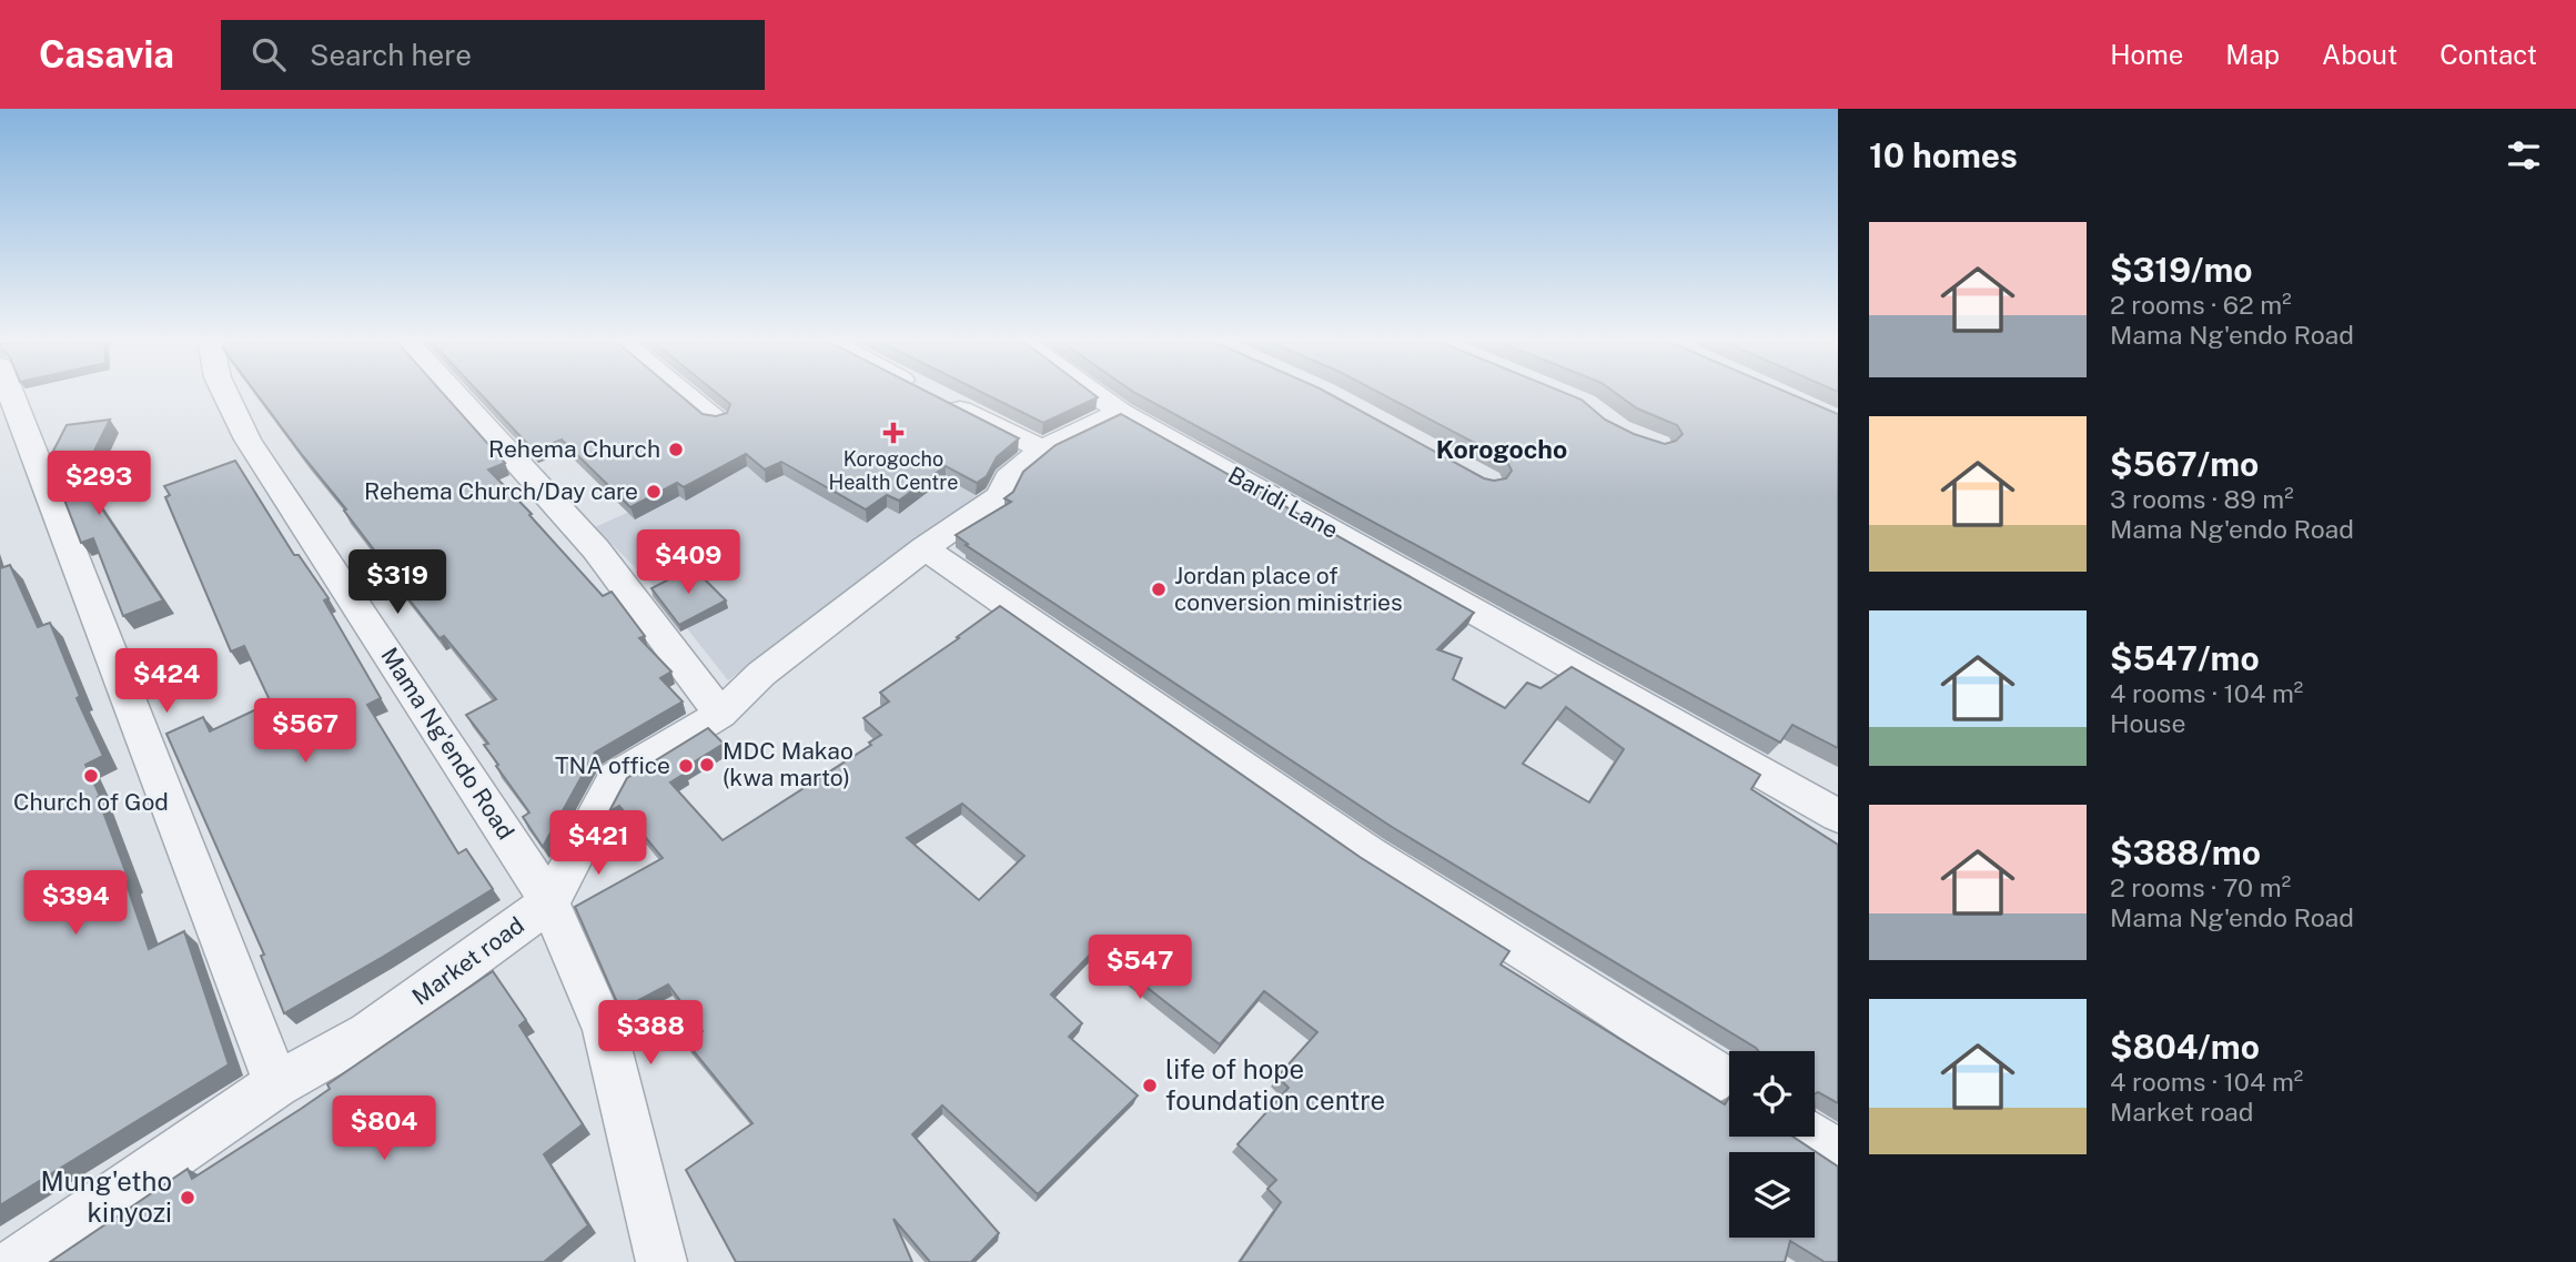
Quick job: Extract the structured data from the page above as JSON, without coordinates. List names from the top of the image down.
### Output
{
  "streets": {
    "street": ["Baridi Lane", "Mama Ng'endo Road", "Market road"]
  },
  "crossings": [
    ["Baridi Lane", "Market road"],
    ["Mama Ng'endo Road", "Market road"]
  ],
  "districts": ["Korogocho"],
  "places": {
    "health": ["Korogocho Health Centre"],
    "other": [
      "Rehema Church",
      "Rehema Church/Day care",
      "Jordan place of conversion ministries",
      "MDC Makao (kwa marto)",
      "TNA office",
      "Church of God",
      "life of hope foundation centre",
      "Mung'etho kinyozi"
    ]
  },
  "page": {
    "header": "Casavia",
    "search": "Search here",
    "nav": [
      "Home",
      "Map",
      "About",
      "Contact"
    ],
    "heading": "10 homes",
    "list": [
      {
        "name": "$319/mo",
        "note": "2 rooms · 62 m² · Mama Ng'endo Road"
      },
      {
        "name": "$567/mo",
        "note": "3 rooms · 89 m² · Mama Ng'endo Road"
      },
      {
        "name": "$547/mo",
        "note": "4 rooms · 104 m² · House"
      },
      {
        "name": "$388/mo",
        "note": "2 rooms · 70 m² · Mama Ng'endo Road"
      },
      {
        "name": "$804/mo",
        "note": "4 rooms · 104 m² · Market road"
      }
    ],
    "price": [
      "$293",
      "$409",
      "$319",
      "$424",
      "$567",
      "$421",
      "$394",
      "$547",
      "$388",
      "$804"
    ]
  }
}
